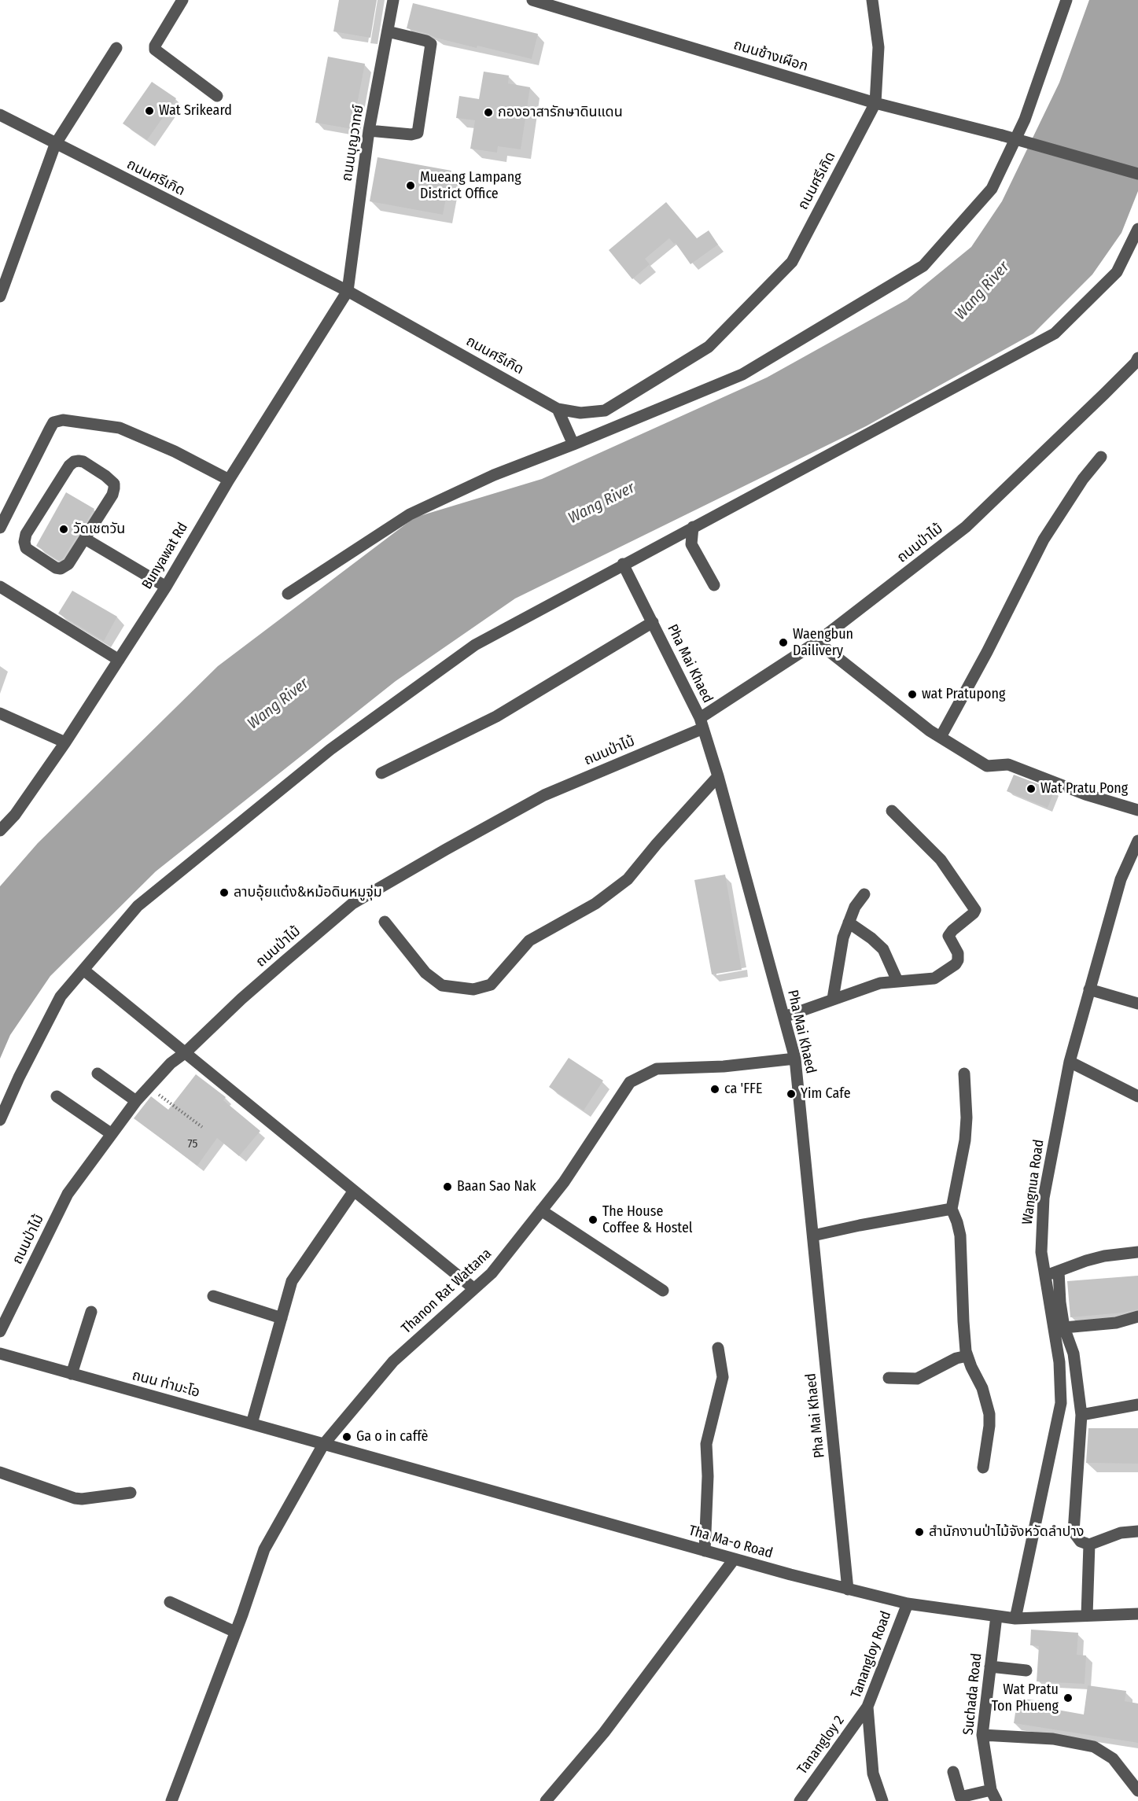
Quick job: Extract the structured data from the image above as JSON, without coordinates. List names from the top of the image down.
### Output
{
  "streets": {
    "street": [
      "ถนนช้างเผือก",
      "ถนนบุญวาทย์",
      "ถนนศรีเกิด",
      "ถนนป่าไม้",
      "Bunyawat Rd",
      "Pha Mai Khaed",
      "Wangnua Road",
      "Thanon Rat Wattana",
      "ถนน ท่ามะโอ",
      "Tha Ma-o Road",
      "Tanangloy Road",
      "Suchada Road",
      "Tanangloy 2"
    ]
  },
  "crossings": [
    ["ถนนช้างเผือก", "ถนนศรีเกิด"],
    ["ถนนบุญวาทย์", "ถนนศรีเกิด"],
    ["ถนนบุญวาทย์", "Bunyawat Rd"],
    ["ถนนศรีเกิด", "Bunyawat Rd"],
    ["ถนนป่าไม้", "Pha Mai Khaed"],
    ["Pha Mai Khaed", "Thanon Rat Wattana"],
    ["Pha Mai Khaed", "Tha Ma-o Road"],
    ["Wangnua Road", "Tha Ma-o Road"],
    ["Thanon Rat Wattana", "ถนน ท่ามะโอ"],
    ["Thanon Rat Wattana", "Tha Ma-o Road"],
    ["ถนน ท่ามะโอ", "Tha Ma-o Road"],
    ["Tha Ma-o Road", "Tanangloy Road"],
    ["Tha Ma-o Road", "Suchada Road"],
    ["Tanangloy Road", "Tanangloy 2"]
  ],
  "water": ["Wang River"],
  "places": [
    "Wat Srikeard",
    "กองอาสารักษาดินแดน",
    "Mueang Lampang District Office",
    "วัดเชตวัน",
    "Waengbun Dailivery",
    "wat Pratupong",
    "Wat Pratu Pong",
    "ลาบอุ้ยแต๋ง&หม้อดินหมูจุ่ม",
    "ca 'FFE",
    "Yim Cafe",
    "Baan Sao Nak",
    "The House Coffee & Hostel",
    "Ga o in caffè",
    "สำนักงานป่าไม้จังหวัดลำปาง",
    "Wat Pratu Ton Phueng"
  ],
  "house_numbers": ["75"]
}
